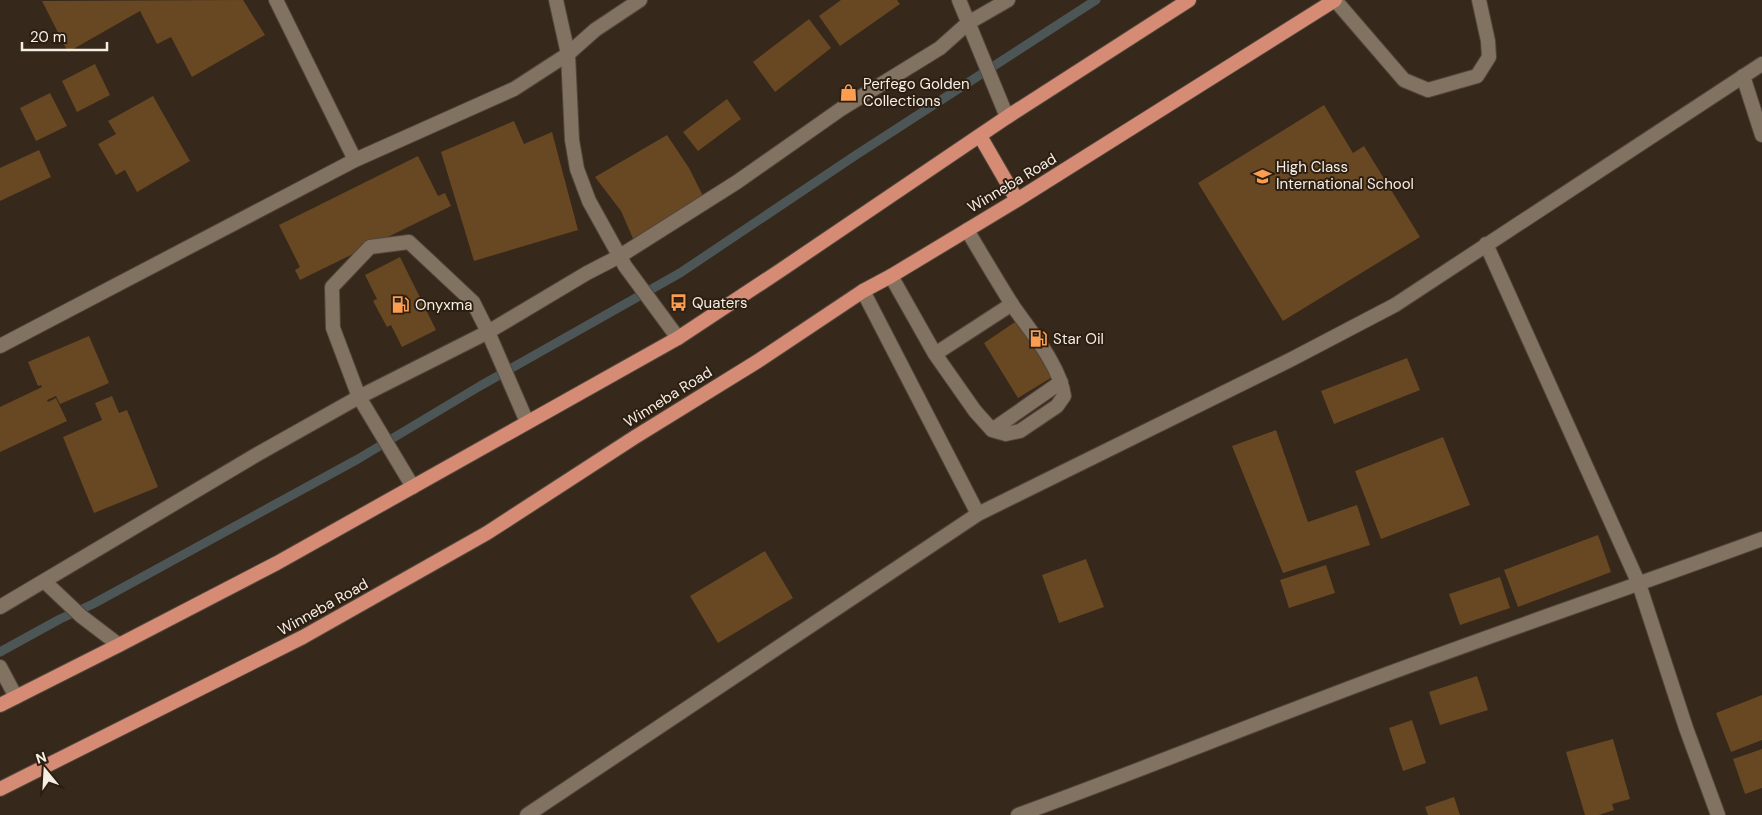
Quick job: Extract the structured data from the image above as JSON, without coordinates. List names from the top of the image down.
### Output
{
  "streets": {
    "highway": ["Winneba Road"]
  },
  "places": {
    "shop": ["Perfego Golden Collections"],
    "school or university": ["High Class International School"],
    "bus stop": ["Quaters"],
    "fuel station": ["Onyxma", "Star Oil"]
  },
  "scale_bar": "20 m",
  "north": "top"
}
